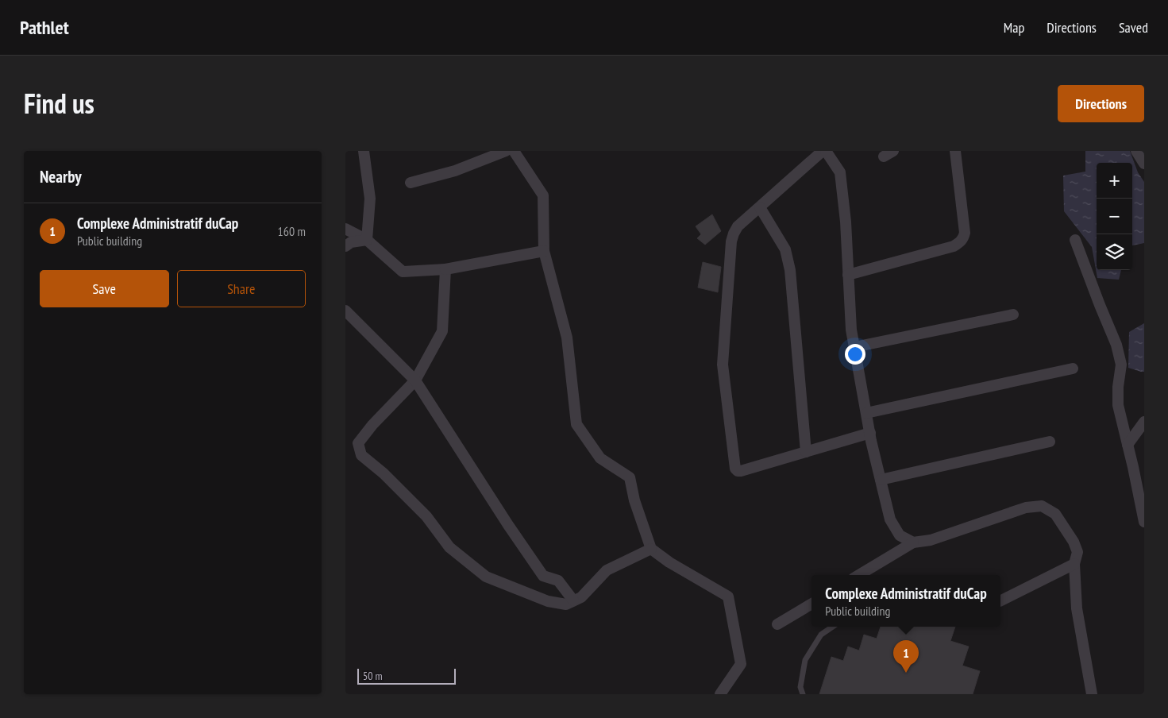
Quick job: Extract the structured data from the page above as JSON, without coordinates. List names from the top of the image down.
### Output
{
  "scale_bar": "50 m",
  "page": {
    "header": "Pathlet",
    "nav": ["Map", "Directions", "Saved"],
    "title": "Find us",
    "buttons": [
      "Directions",
      ["Save", "Share"]
    ],
    "heading": "Nearby",
    "map_buttons": ["+", "−"],
    "list": [
      {
        "mark": "1",
        "name": "Complexe Administratif duCap",
        "note": "Public building",
        "value": "160 m"
      }
    ],
    "popup": ["Complexe Administratif duCap", "Public building"],
    "pins": "1",
    "scale": "50 m"
  }
}
